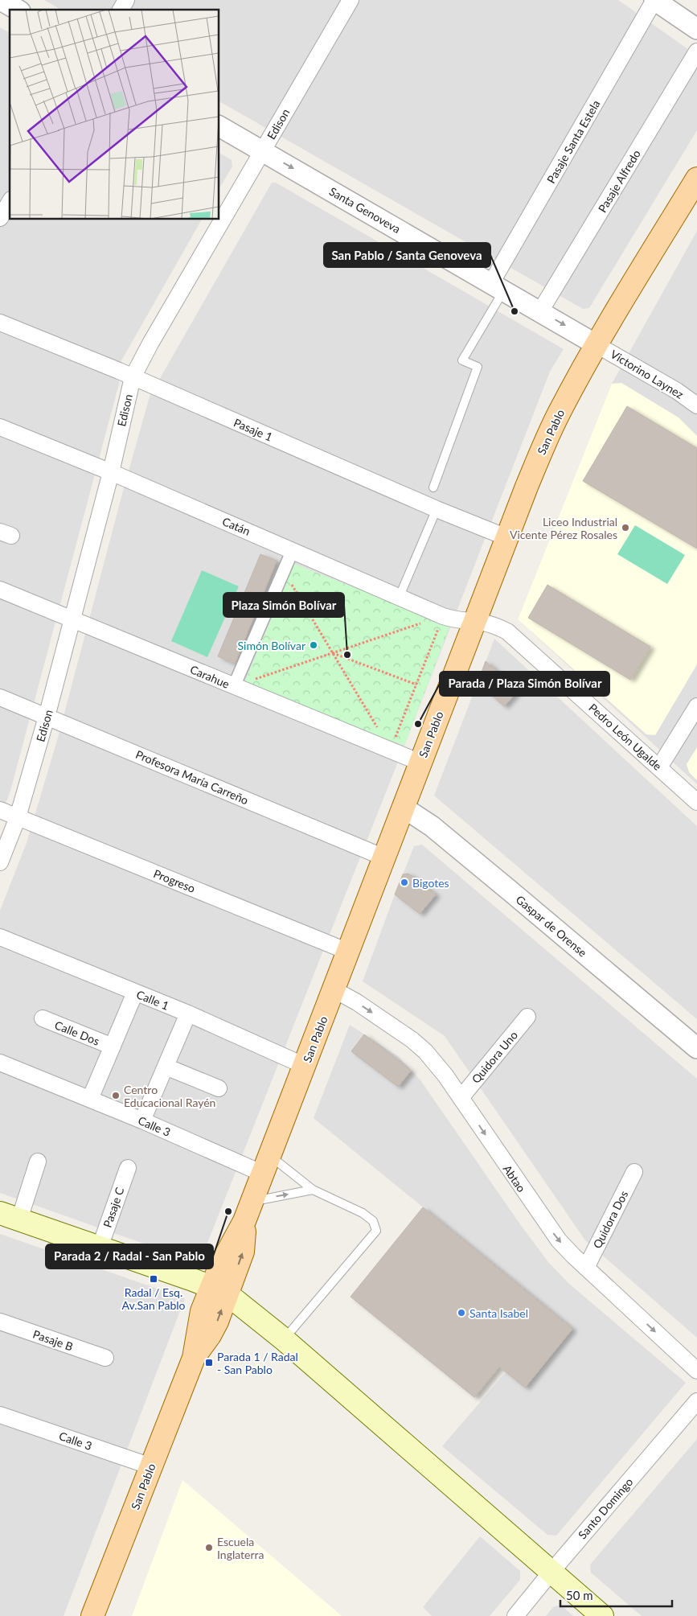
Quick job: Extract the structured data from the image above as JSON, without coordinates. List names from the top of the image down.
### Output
{
  "streets": {
    "main road": ["San Pablo"],
    "street": [
      "Edison",
      "Pasaje Santa Estela",
      "Pasaje Alfredo",
      "Santa Genoveva",
      "Victorino Laynez",
      "Pasaje 1",
      "Catán",
      "Carahue",
      "Pedro León Ugalde",
      "Profesora María Carreño",
      "Progreso",
      "Gaspar de Orense",
      "Calle 1",
      "Calle Dos",
      "Quidora Uno",
      "Calle 3",
      "Abtao",
      "Pasaje C",
      "Quidora Dos",
      "Pasaje B",
      "Santo Domingo"
    ]
  },
  "crossings": [
    ["Edison", "Santa Genoveva"],
    ["Edison", "Pasaje 1"],
    ["Edison", "Catán"],
    ["Edison", "Carahue"],
    ["Edison", "Profesora María Carreño"],
    ["Edison", "Progreso"],
    ["Pasaje Santa Estela", "Santa Genoveva"],
    ["Pasaje Alfredo", "Santa Genoveva"],
    ["Santa Genoveva", "Victorino Laynez"],
    ["Santa Genoveva", "San Pablo"],
    ["Victorino Laynez", "San Pablo"],
    ["Pasaje 1", "San Pablo"],
    ["San Pablo", "Catán"],
    ["San Pablo", "Carahue"],
    ["San Pablo", "Pedro León Ugalde"],
    ["San Pablo", "Profesora María Carreño"],
    ["San Pablo", "Progreso"],
    ["San Pablo", "Gaspar de Orense"],
    ["San Pablo", "Calle 1"],
    ["San Pablo", "Calle 3"],
    ["San Pablo", "Abtao"],
    ["Catán", "Pedro León Ugalde"],
    ["Quidora Uno", "Abtao"],
    ["Abtao", "Quidora Dos"]
  ],
  "one_way": ["Santa Genoveva", "Abtao"],
  "places": {
    "other": [
      "San Pablo / Santa Genoveva",
      "Liceo Industrial Vicente Pérez Rosales",
      "Simón Bolívar",
      "Plaza Simón Bolívar",
      "Parada / Plaza Simón Bolívar",
      "Bigotes",
      "Centro Educacional Rayén",
      "Parada 2 / Radal - San Pablo",
      "Santa Isabel",
      "Escuela Inglaterra"
    ],
    "transit": ["Radal / Esq. Av.San Pablo", "Parada 1 / Radal - San Pablo"]
  },
  "scale_bar": "50 m"
}
